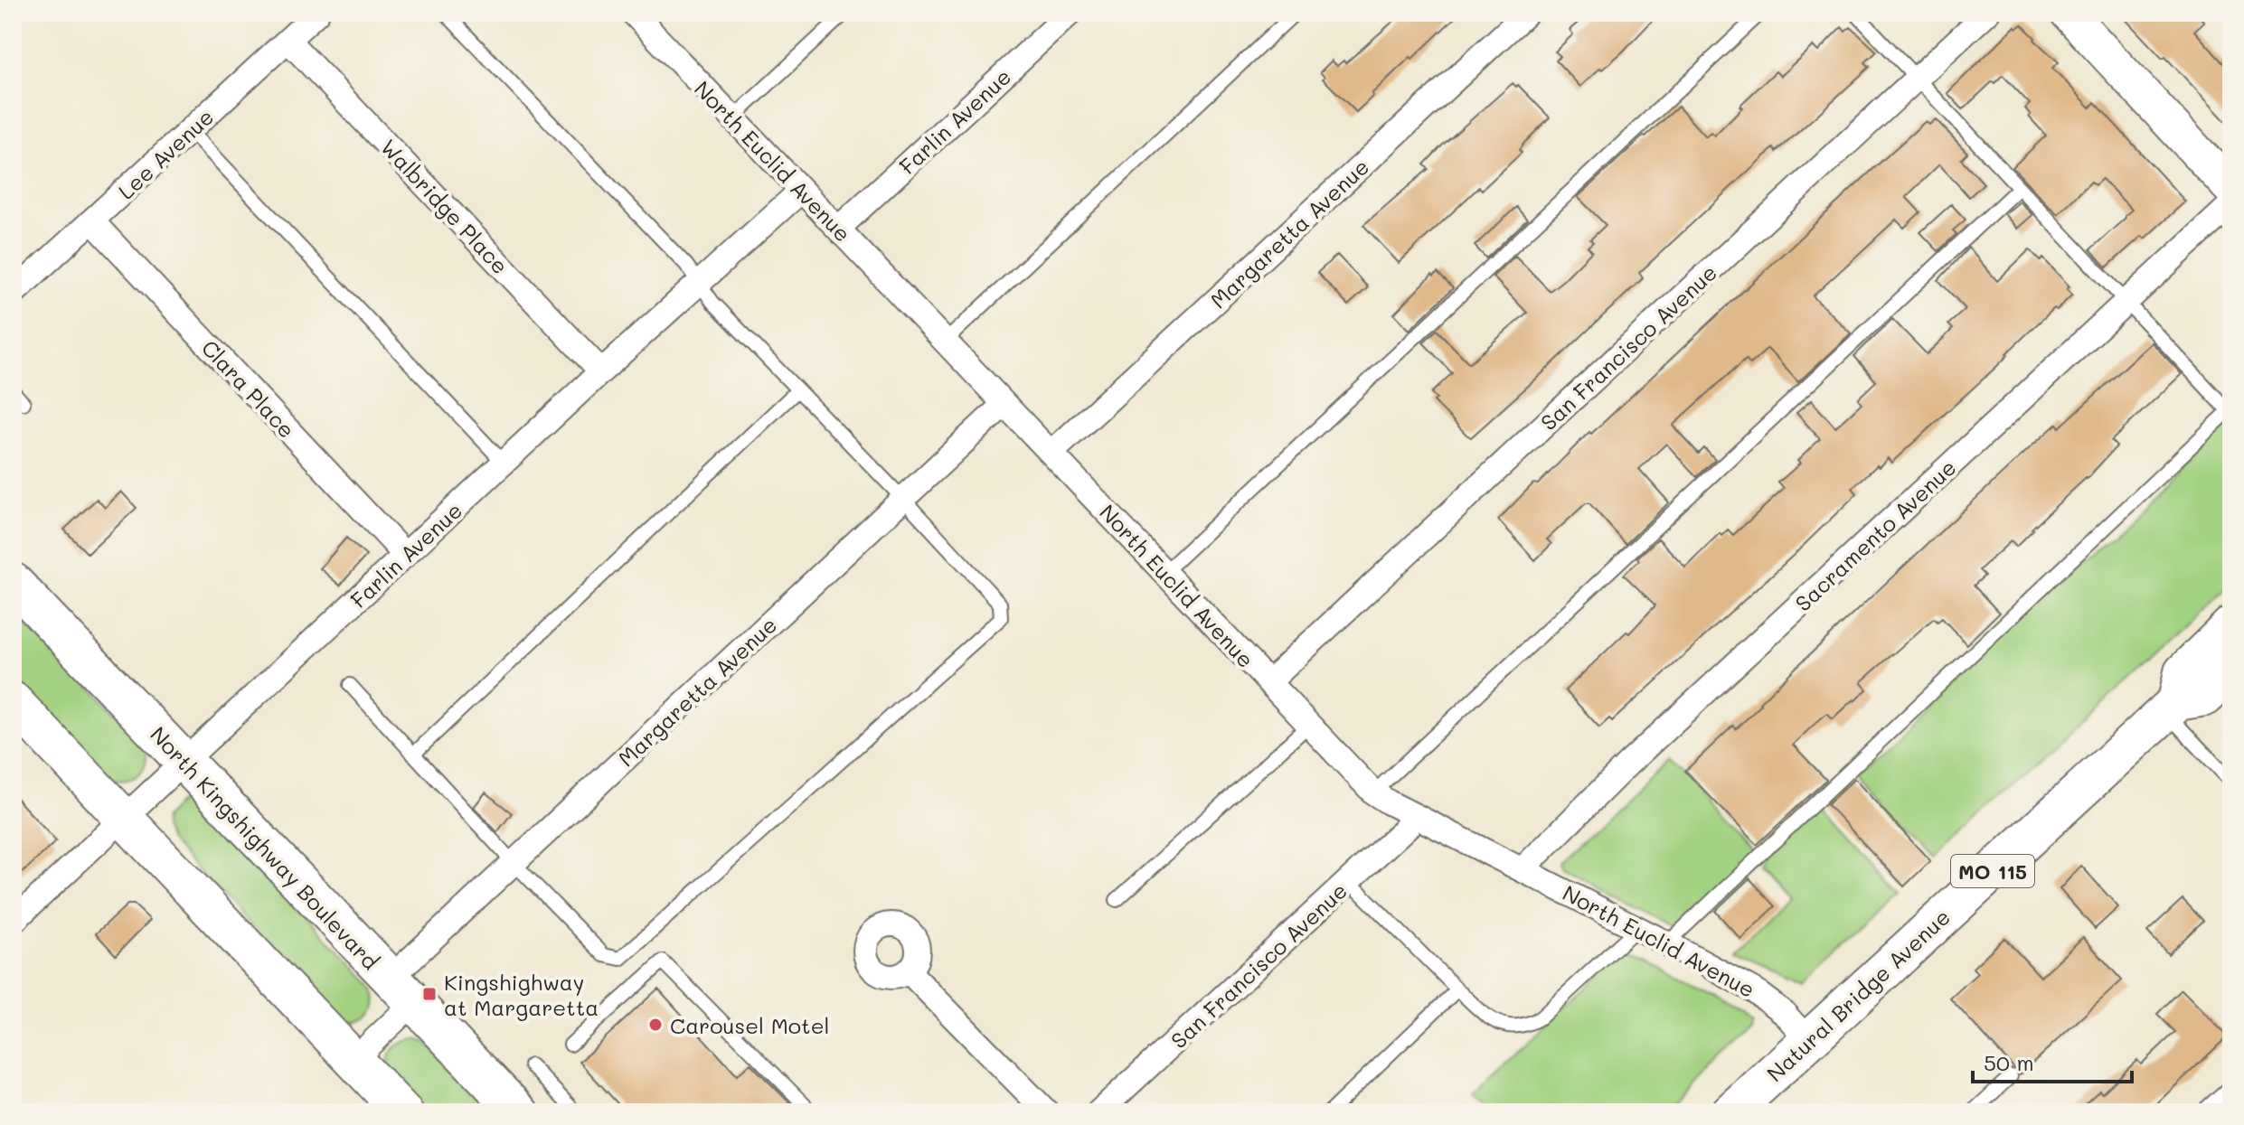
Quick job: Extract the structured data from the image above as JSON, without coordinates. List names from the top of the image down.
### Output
{
  "streets": {
    "main road": ["North Kingshighway Boulevard", "MO 115", "Natural Bridge Avenue"],
    "street": [
      "Farlin Avenue",
      "Lee Avenue",
      "North Euclid Avenue",
      "Walbridge Place",
      "Margaretta Avenue",
      "San Francisco Avenue",
      "Clara Place",
      "Sacramento Avenue"
    ]
  },
  "crossings": [
    ["Farlin Avenue", "North Euclid Avenue"],
    ["Farlin Avenue", "Walbridge Place"],
    ["Farlin Avenue", "Clara Place"],
    ["Farlin Avenue", "North Kingshighway Boulevard"],
    ["Lee Avenue", "Walbridge Place"],
    ["Lee Avenue", "Clara Place"],
    ["North Euclid Avenue", "Margaretta Avenue"],
    ["North Euclid Avenue", "San Francisco Avenue"],
    ["North Euclid Avenue", "Sacramento Avenue"],
    ["North Euclid Avenue", "Natural Bridge Avenue"],
    ["Margaretta Avenue", "North Kingshighway Boulevard"]
  ],
  "places": {
    "transit": ["Kingshighway at Margaretta"],
    "other": ["Carousel Motel"]
  },
  "scale_bar": "50 m"
}
